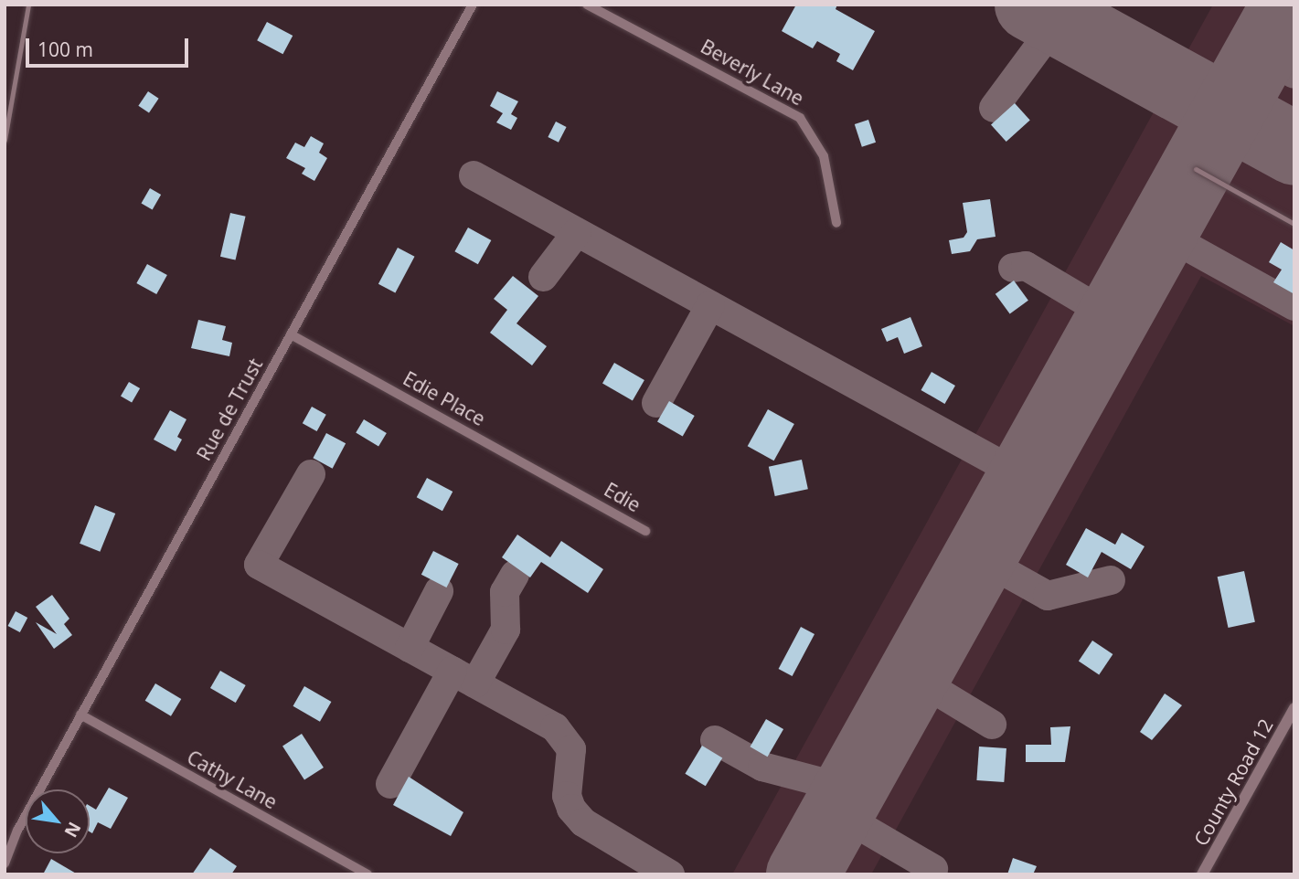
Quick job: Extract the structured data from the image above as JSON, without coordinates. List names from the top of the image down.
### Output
{
  "streets": {
    "street": [
      "Beverly Lane",
      "Edie Place",
      "Rue de Trust",
      "Edie",
      "Cathy Lane",
      "County Road 12"
    ]
  },
  "crossings": [
    ["Edie Place", "Rue de Trust"],
    ["Edie Place", "Edie"],
    ["Rue de Trust", "Cathy Lane"]
  ],
  "scale_bar": "100 m",
  "north": "bottom right"
}
